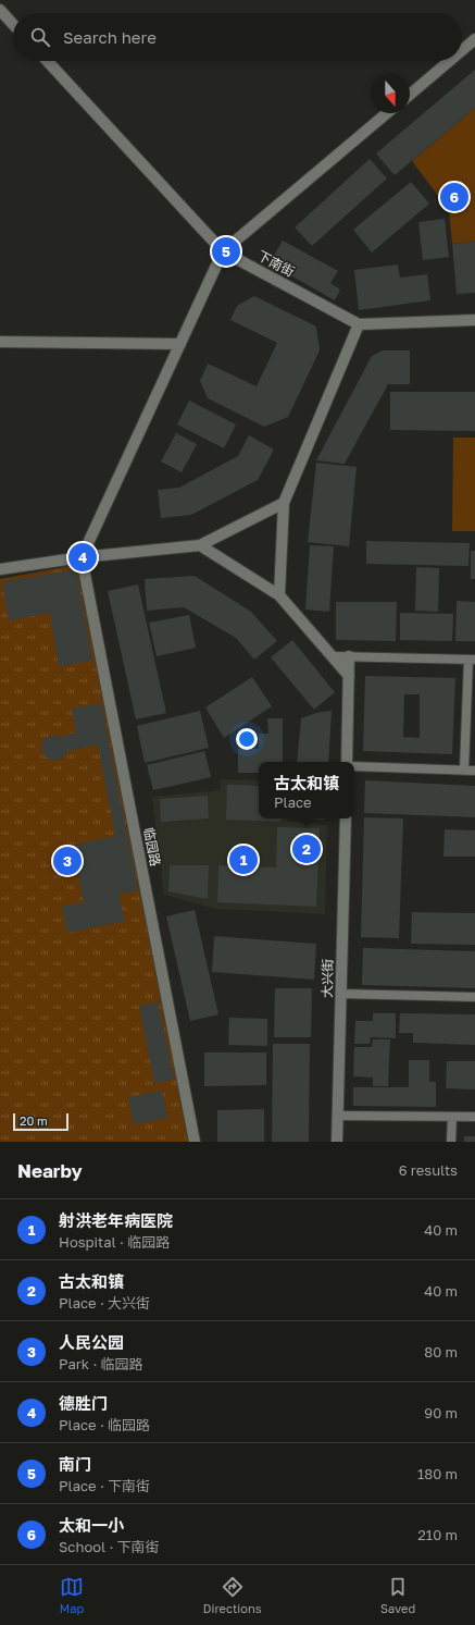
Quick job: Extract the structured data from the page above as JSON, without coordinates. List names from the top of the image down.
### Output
{
  "streets": {
    "street": ["下南街", "临园路", "大兴街"]
  },
  "scale_bar": "20 m",
  "north": "bottom",
  "page": {
    "search": "Search here",
    "pins": [
      "6",
      "5",
      "4",
      "2",
      "1",
      "3"
    ],
    "popup": ["古太和镇", "Place"],
    "scale": "20 m",
    "heading": ["Nearby", "6 results"],
    "list": [
      {
        "mark": "1",
        "name": "射洪老年病医院",
        "note": "Hospital · 临园路",
        "value": "40 m"
      },
      {
        "mark": "2",
        "name": "古太和镇",
        "note": "Place · 大兴街",
        "value": "40 m"
      },
      {
        "mark": "3",
        "name": "人民公园",
        "note": "Park · 临园路",
        "value": "80 m"
      },
      {
        "mark": "4",
        "name": "德胜门",
        "note": "Place · 临园路",
        "value": "90 m"
      },
      {
        "mark": "5",
        "name": "南门",
        "note": "Place · 下南街",
        "value": "180 m"
      },
      {
        "mark": "6",
        "name": "太和一小",
        "note": "School · 下南街",
        "value": "210 m"
      }
    ],
    "nav": ["Map", "Directions", "Saved"]
  }
}
